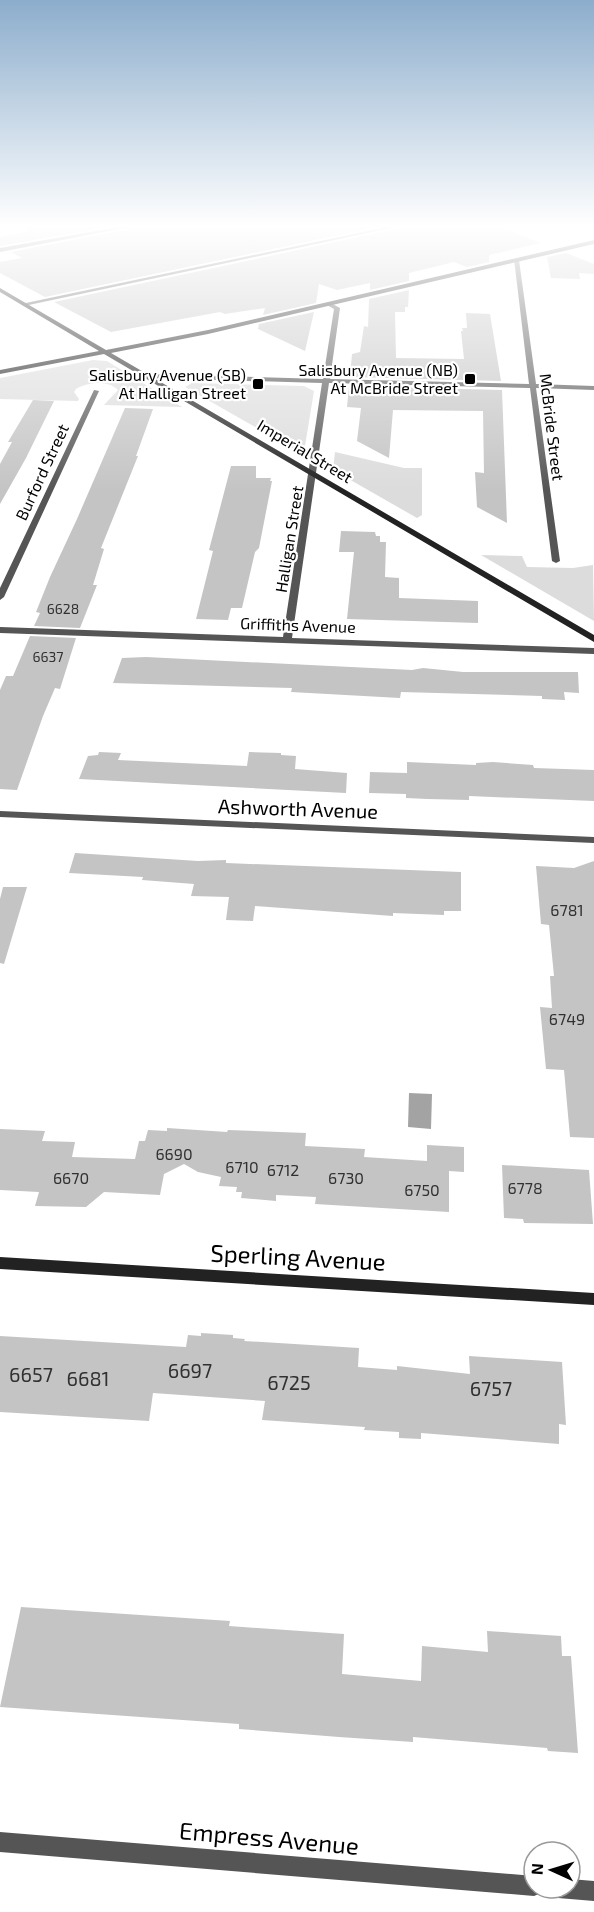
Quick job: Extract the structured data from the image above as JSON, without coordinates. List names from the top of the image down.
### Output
{
  "streets": {
    "street": [
      "McBride Street",
      "Imperial Street",
      "Burford Street",
      "Halligan Street",
      "Griffiths Avenue",
      "Ashworth Avenue",
      "Sperling Avenue",
      "Empress Avenue"
    ]
  },
  "crossings": [
    ["Imperial Street", "Halligan Street"],
    ["Halligan Street", "Griffiths Avenue"]
  ],
  "places": {
    "transit": ["Salisbury Avenue (NB) At McBride Street", "Salisbury Avenue (SB) At Halligan Street"]
  },
  "house_numbers": [
    "6628",
    "6637",
    "6781",
    "6749",
    "6690",
    "6710",
    "6712",
    "6670",
    "6730",
    "6778",
    "6750",
    "6697",
    "6657",
    "6681",
    "6725",
    "6757"
  ],
  "north": "left"
}
